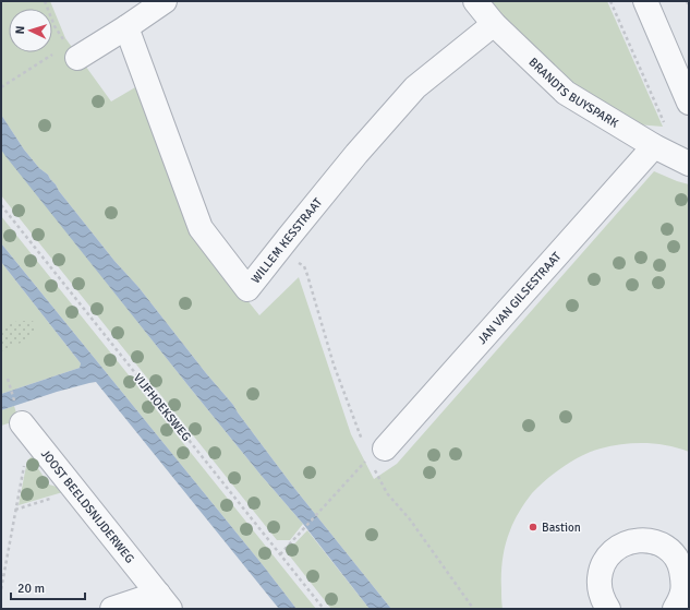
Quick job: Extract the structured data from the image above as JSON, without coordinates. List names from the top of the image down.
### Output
{
  "streets": {
    "street": [
      "BRANDTS BUYSPARK",
      "WILLEM KESSTRAAT",
      "JAN VAN GILSESTRAAT",
      "JOOST BEELDSNIJDERWEG"
    ],
    "path": ["VIJFHOEKSWEG"]
  },
  "crossings": [
    ["BRANDTS BUYSPARK", "WILLEM KESSTRAAT"],
    ["BRANDTS BUYSPARK", "JAN VAN GILSESTRAAT"]
  ],
  "places": ["Bastion"],
  "scale_bar": "20 m",
  "north": "left"
}
